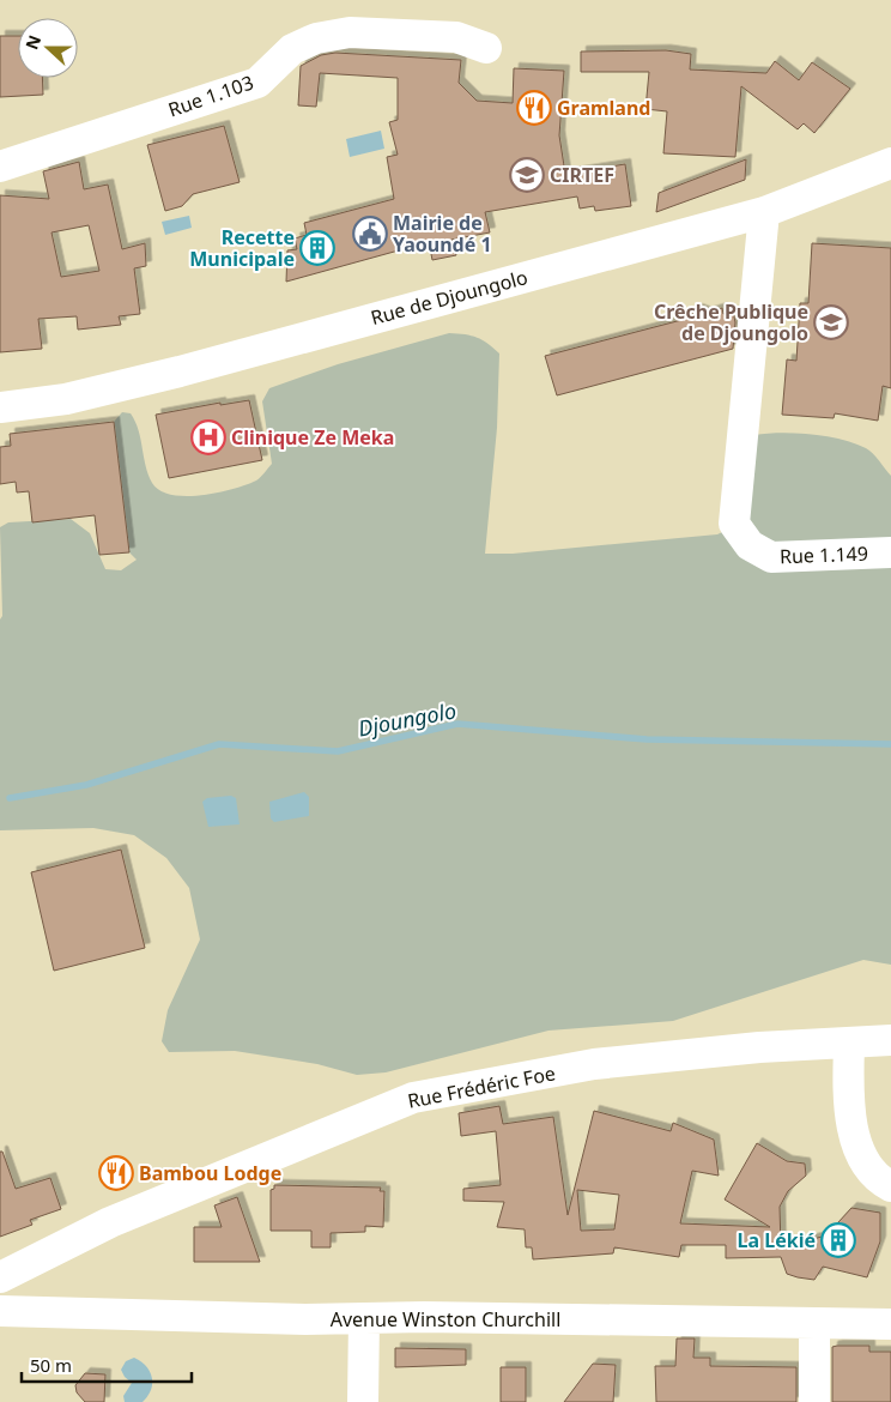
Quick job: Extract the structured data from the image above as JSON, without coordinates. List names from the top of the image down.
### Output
{
  "streets": {
    "street": [
      "Rue 1.103",
      "Rue de Djoungolo",
      "Rue 1.149",
      "Rue Frédéric Foe",
      "Avenue Winston Churchill"
    ]
  },
  "crossings": [
    ["Rue de Djoungolo", "Rue 1.149"]
  ],
  "water": ["Djoungolo"],
  "places": {
    "restaurant": ["Gramland", "Bambou Lodge"],
    "school or university": ["CIRTEF", "Crêche Publique de Djoungolo"],
    "public building": ["Mairie de Yaoundé 1"],
    "building": ["Recette Municipale", "La Lékié"],
    "hospital": ["Clinique Ze Meka"]
  },
  "scale_bar": "50 m",
  "north": "left"
}
